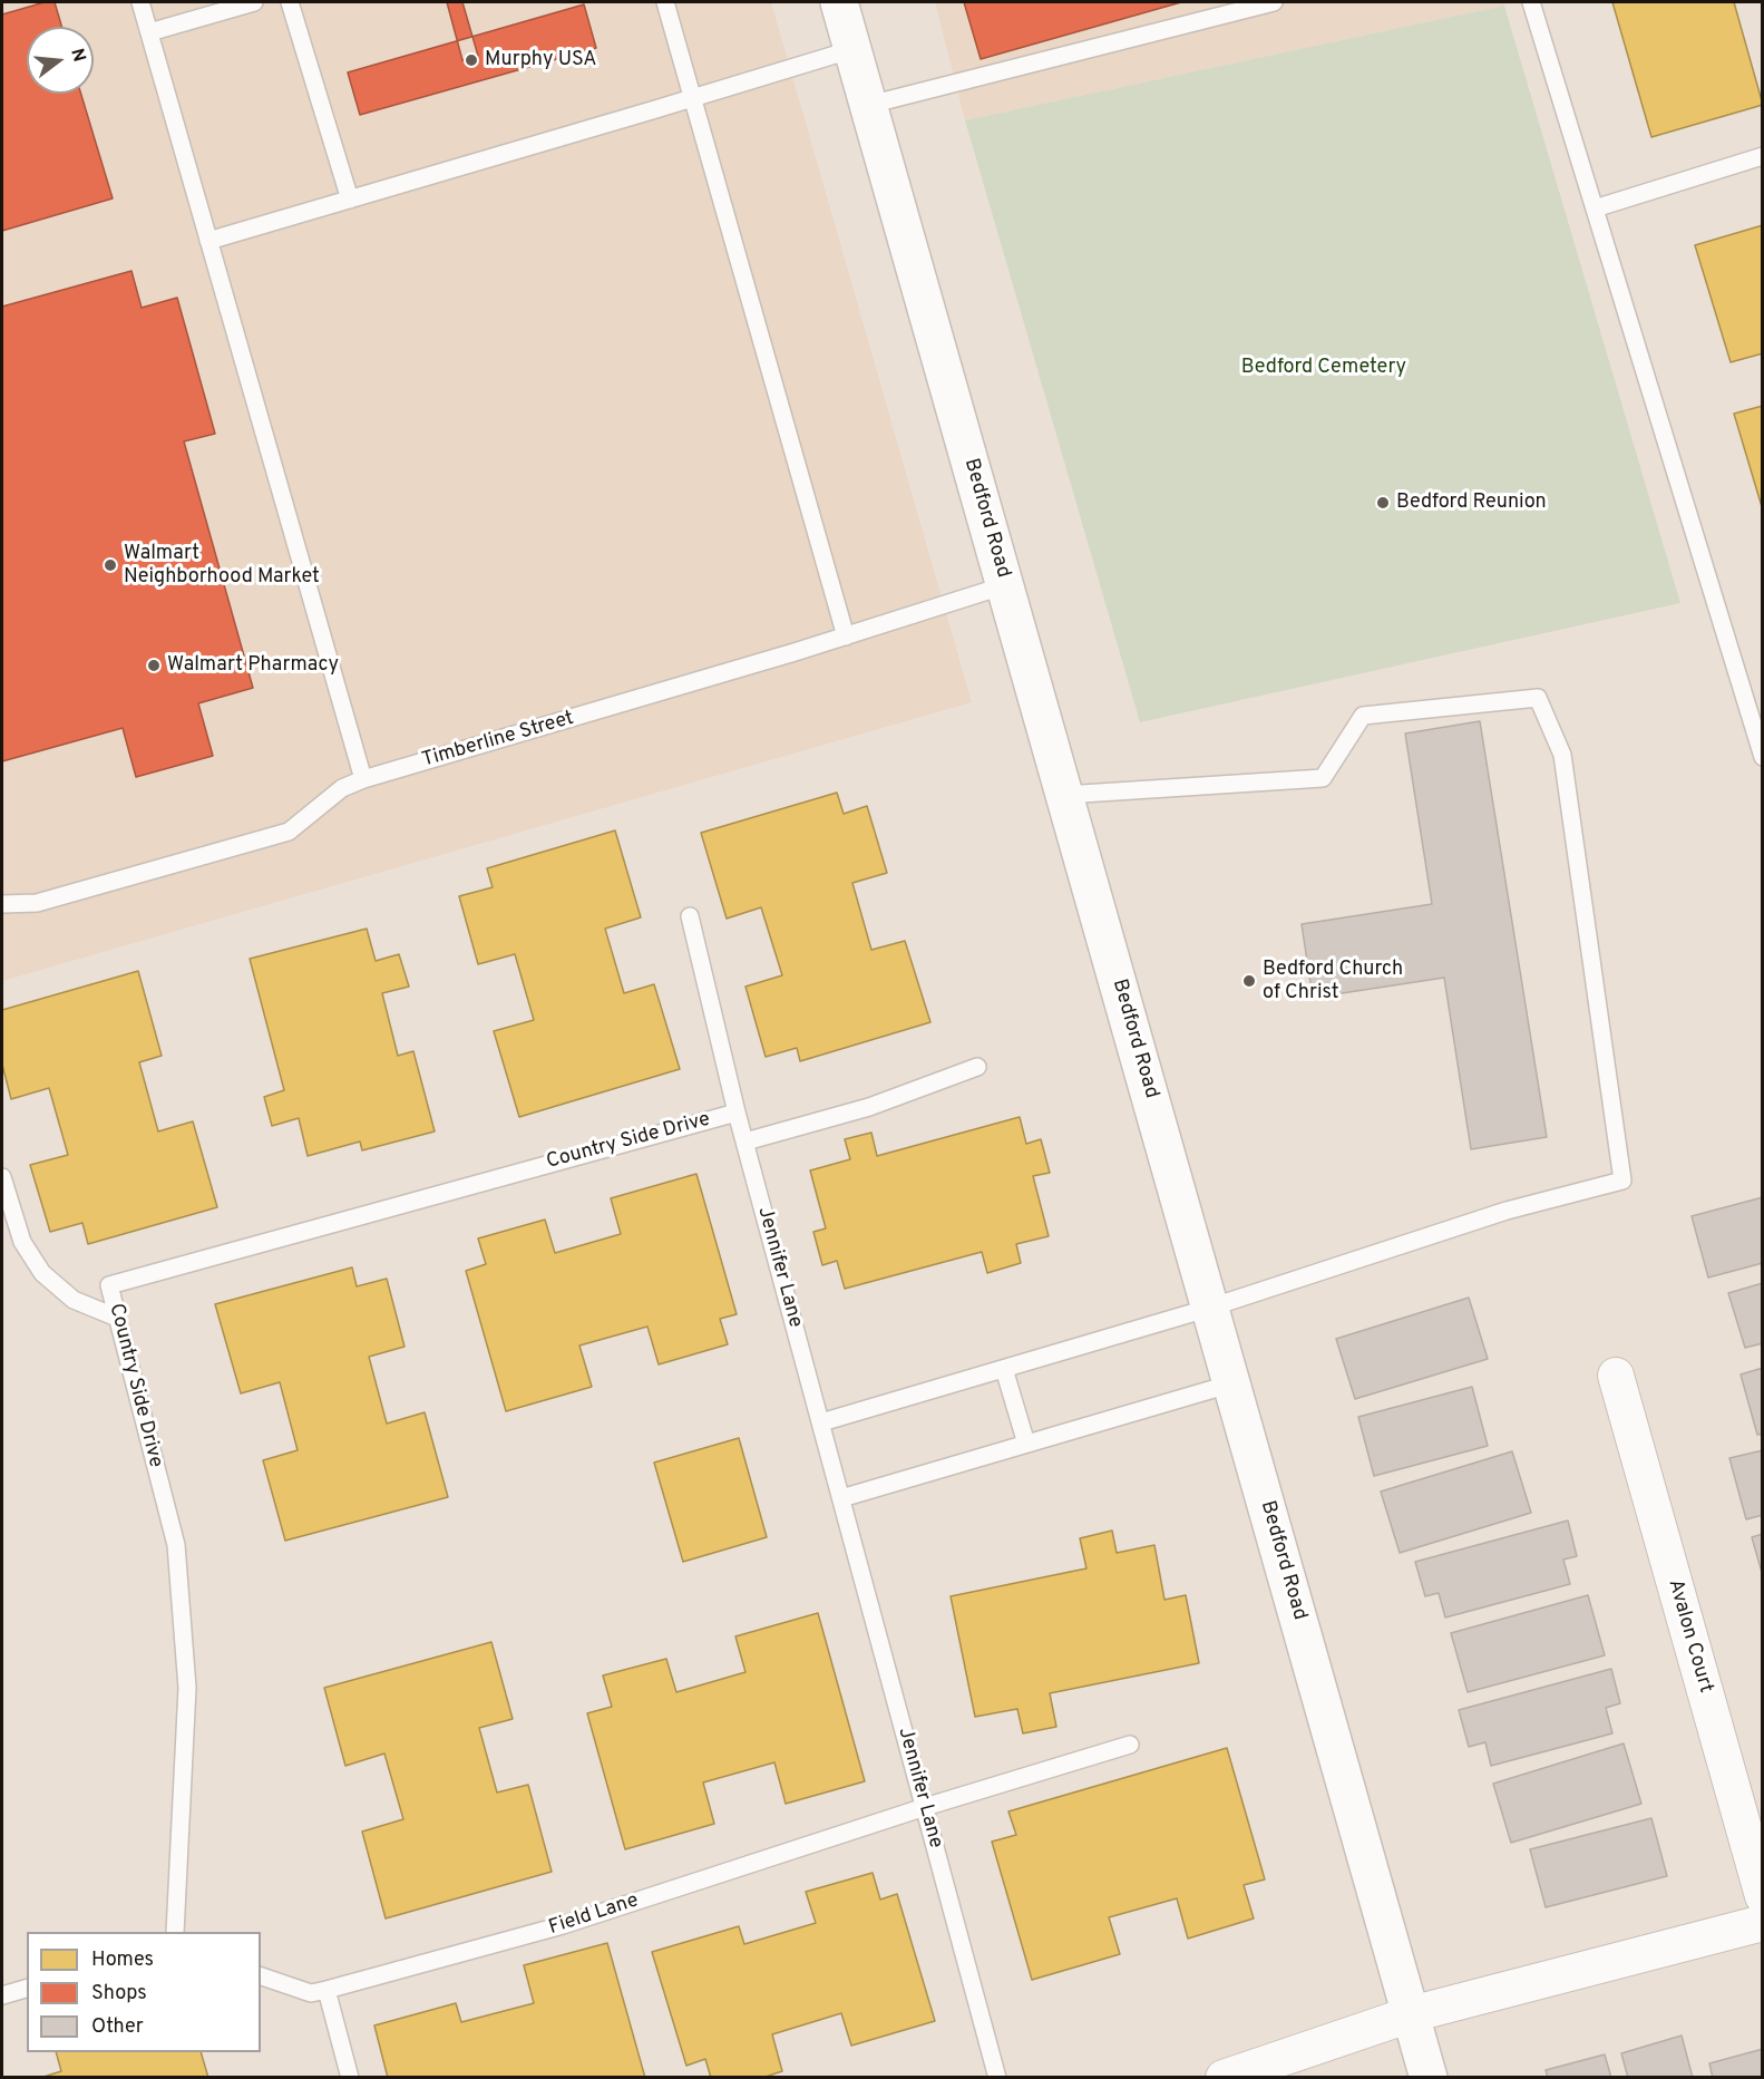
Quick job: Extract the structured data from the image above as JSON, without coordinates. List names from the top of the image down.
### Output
{
  "streets": {
    "main road": ["Bedford Road"],
    "street": ["Avalon Court"],
    "lane": [
      "Timberline Street",
      "Country Side Drive",
      "Jennifer Lane",
      "Field Lane"
    ]
  },
  "crossings": [
    ["Bedford Road", "Timberline Street"],
    ["Country Side Drive", "Jennifer Lane"],
    ["Jennifer Lane", "Field Lane"]
  ],
  "parks": ["Bedford Cemetery"],
  "places": [
    "Murphy USA",
    "Bedford Reunion",
    "Walmart Neighborhood Market",
    "Walmart Pharmacy",
    "Bedford Church of Christ"
  ],
  "legend": ["Homes", "Shops", "Other"],
  "north": "right"
}
